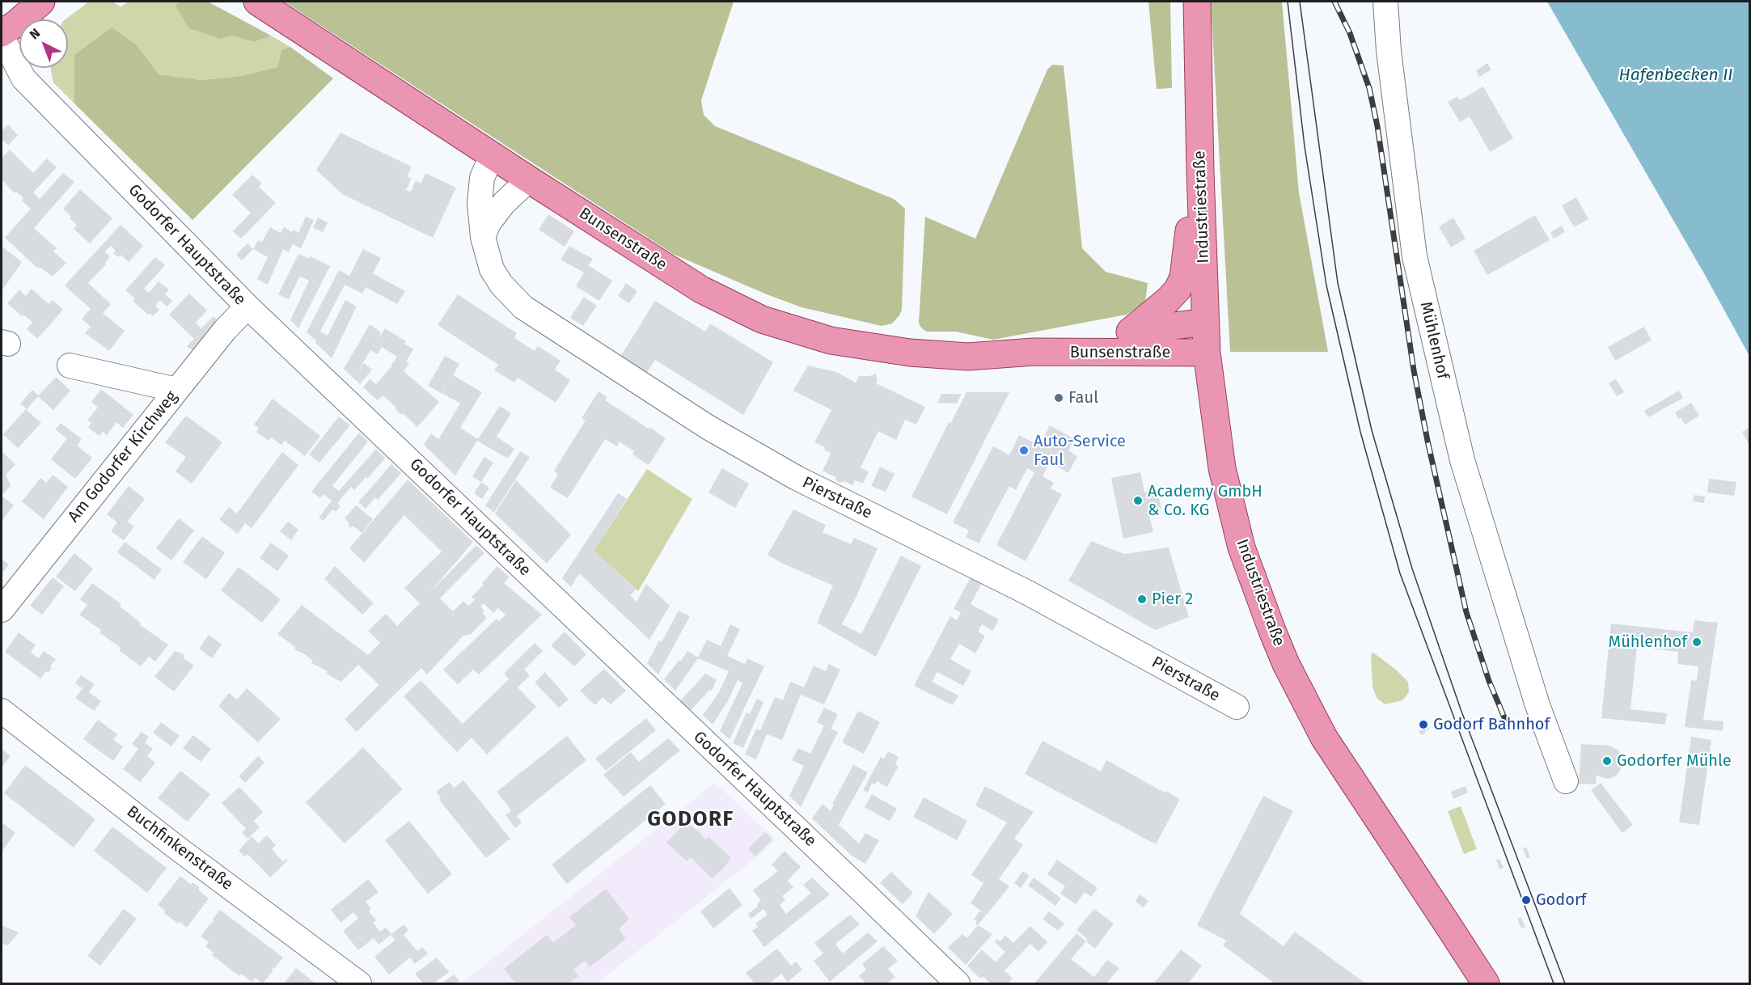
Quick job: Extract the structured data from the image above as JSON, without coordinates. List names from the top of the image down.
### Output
{
  "streets": {
    "main road": ["Industriestraße", "Bunsenstraße"],
    "street": [
      "Godorfer Hauptstraße",
      "Mühlenhof",
      "Am Godorfer Kirchweg",
      "Pierstraße",
      "Buchfinkenstraße"
    ]
  },
  "crossings": [
    ["Industriestraße", "Bunsenstraße"],
    ["Bunsenstraße", "Pierstraße"],
    ["Godorfer Hauptstraße", "Am Godorfer Kirchweg"]
  ],
  "districts": ["GODORF"],
  "water": ["Hafenbecken II"],
  "places": [
    "Faul",
    "Auto-Service Faul",
    "Academy GmbH & Co. KG",
    "Pier 2",
    "Mühlenhof",
    "Godorf Bahnhof",
    "Godorfer Mühle",
    "Godorf"
  ],
  "north": "top left"
}
